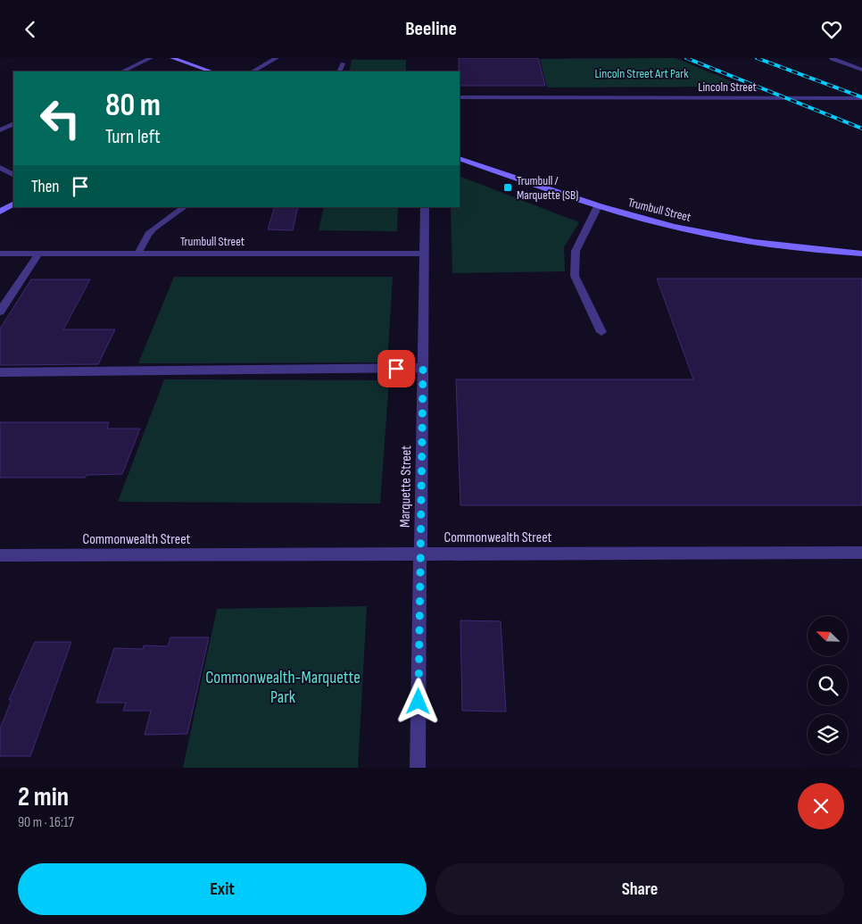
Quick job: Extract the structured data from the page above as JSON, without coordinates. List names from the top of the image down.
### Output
{
  "streets": {
    "street": [
      "Lincoln Street",
      "Trumbull Street",
      "Marquette Street",
      "Commonwealth Street"
    ]
  },
  "crossings": [
    ["Trumbull Street", "Marquette Street"],
    ["Marquette Street", "Commonwealth Street"]
  ],
  "parks": ["Lincoln Street Art Park", "Commonwealth-Marquette Park"],
  "places": {
    "transit": ["Trumbull / Marquette (SB)"]
  },
  "north": "top left",
  "page": {
    "header": "Beeline",
    "turn": ["80 m", "Turn left"],
    "then": "Then",
    "heading": ["2 min", "90 m · 16:17"],
    "buttons": ["Exit", "Share"]
  }
}
